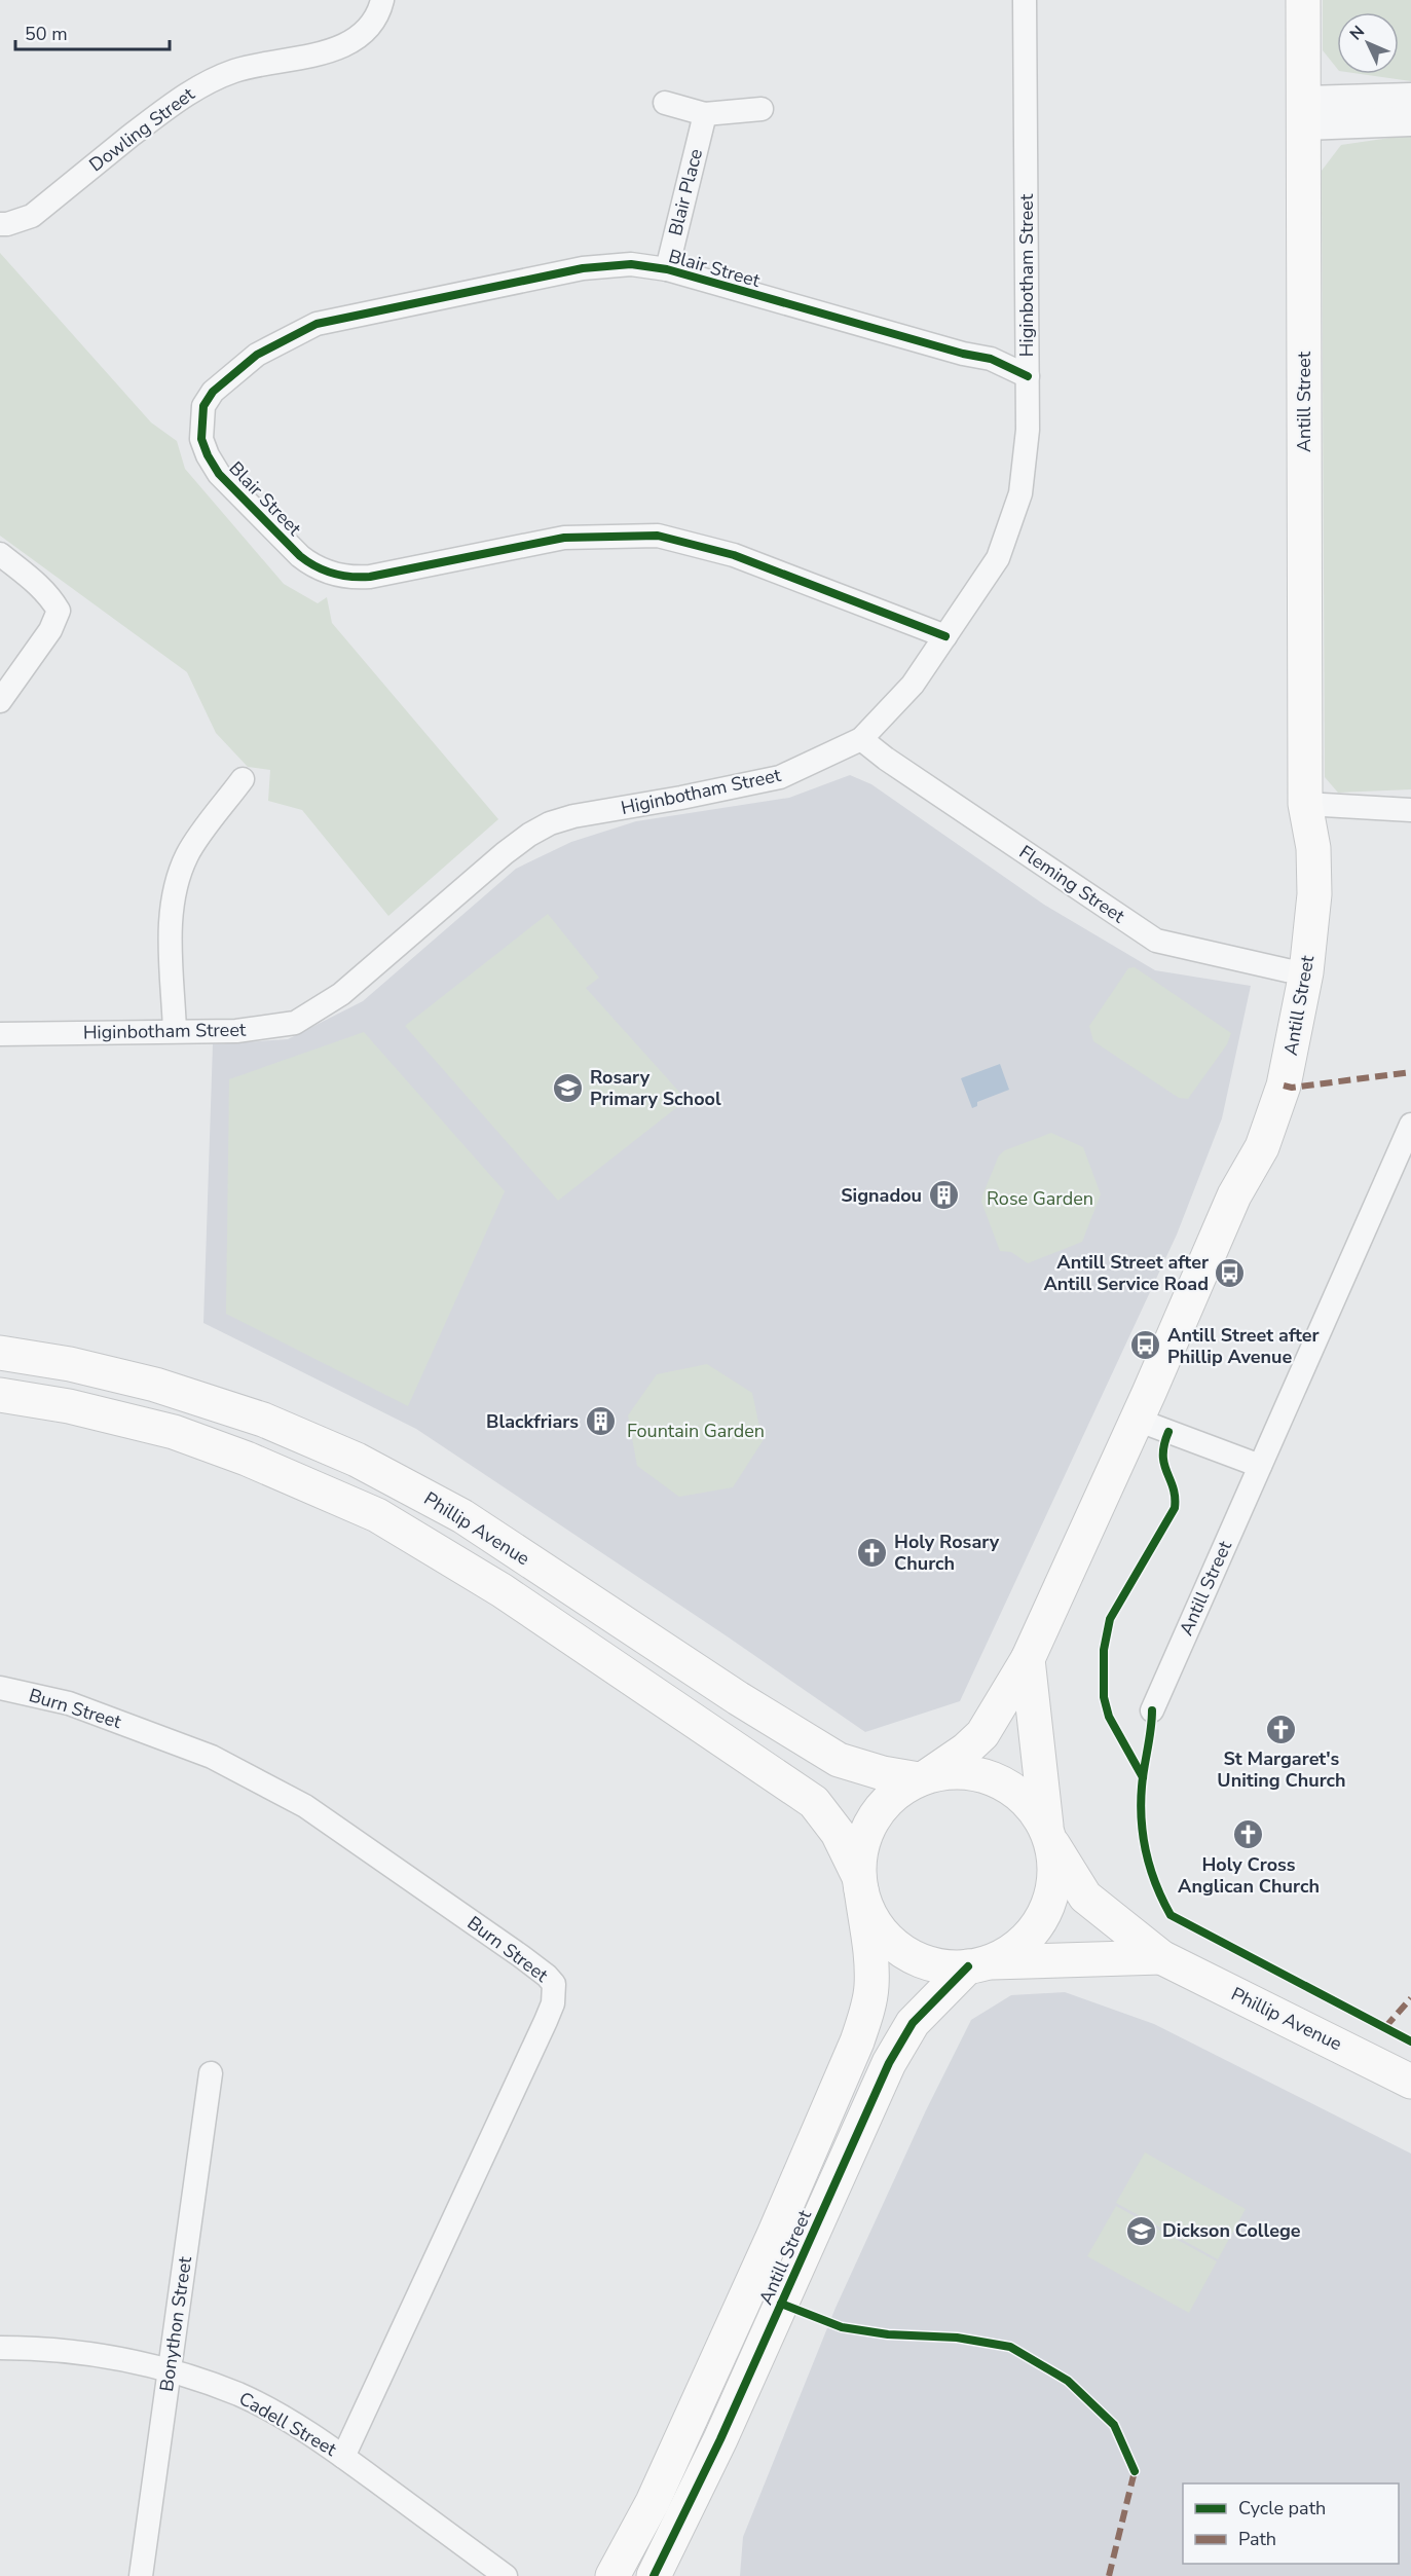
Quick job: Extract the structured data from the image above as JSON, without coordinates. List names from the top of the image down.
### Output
{
  "streets": {
    "main road": ["Antill Street", "Phillip Avenue"],
    "street": [
      "Dowling Street",
      "Blair Place",
      "Blair Street",
      "Higinbotham Street",
      "Fleming Street",
      "Burn Street",
      "Bonython Street",
      "Cadell Street"
    ]
  },
  "crossings": [
    ["Blair Place", "Blair Street"],
    ["Blair Street", "Higinbotham Street"],
    ["Higinbotham Street", "Fleming Street"],
    ["Antill Street", "Fleming Street"],
    ["Antill Street", "Phillip Avenue"],
    ["Burn Street", "Cadell Street"],
    ["Bonython Street", "Cadell Street"]
  ],
  "parks": ["Rose Garden", "Fountain Garden"],
  "places": {
    "school or university": ["Rosary Primary School", "Dickson College"],
    "building": ["Signadou", "Blackfriars"],
    "bus stop": ["Antill Street after Antill Service Road", "Antill Street after Phillip Avenue"],
    "church": ["Holy Rosary Church", "St Margaret's Uniting Church", "Holy Cross Anglican Church"]
  },
  "legend": ["Cycle path", "Path"],
  "scale_bar": "50 m",
  "north": "top left"
}
